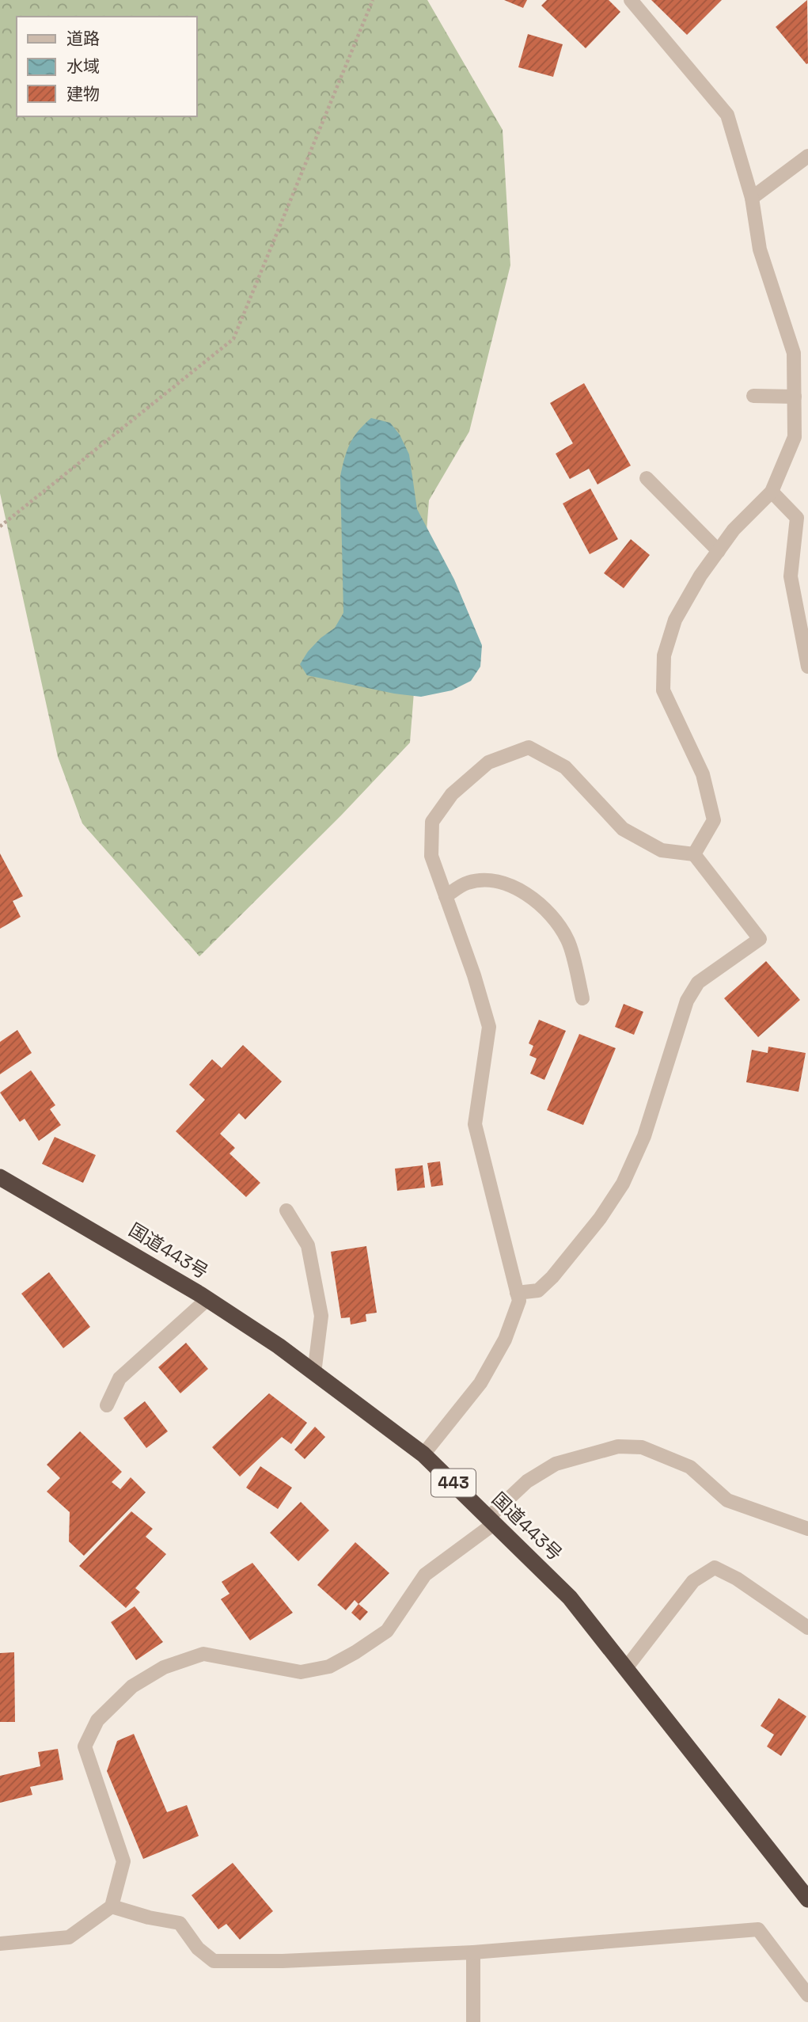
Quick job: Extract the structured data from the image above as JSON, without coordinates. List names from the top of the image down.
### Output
{
  "streets": {
    "highway": ["国道443号", "443"]
  },
  "legend": ["道路", "水域", "建物"]
}
